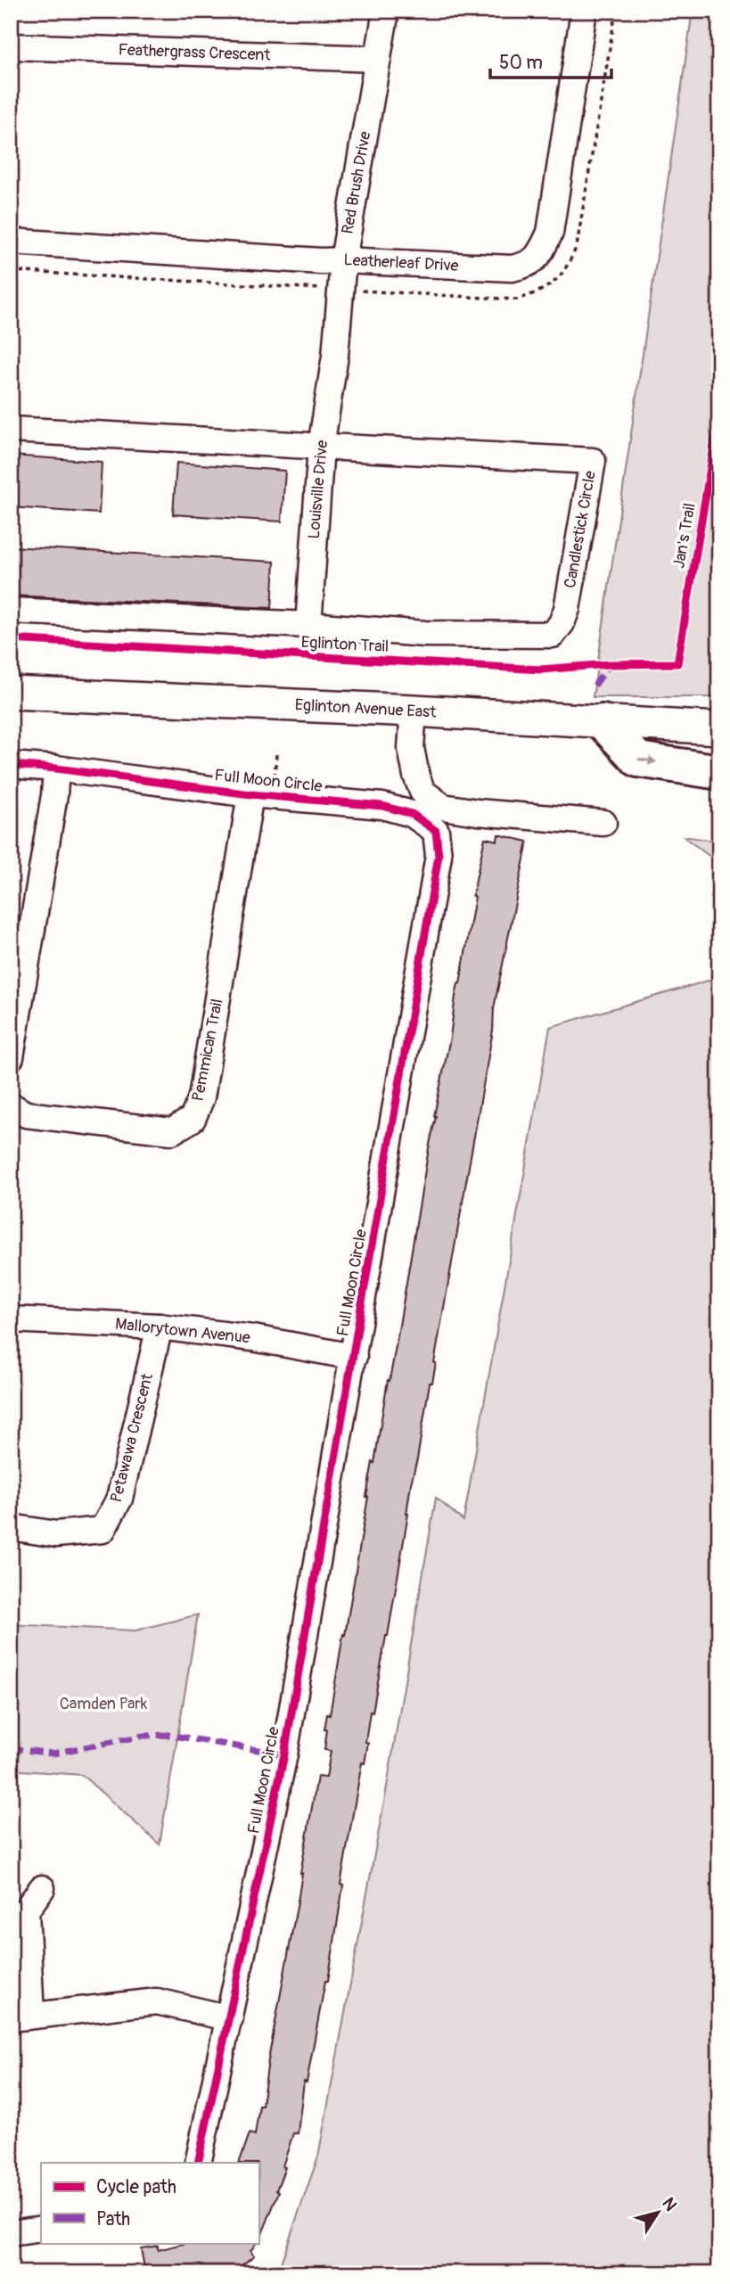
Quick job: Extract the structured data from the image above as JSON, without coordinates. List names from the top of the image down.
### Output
{
  "streets": {
    "main road": ["Eglinton Avenue East"],
    "street": [
      "Feathergrass Crescent",
      "Red Brush Drive",
      "Leatherleaf Drive",
      "Louisville Drive",
      "Candlestick Circle",
      "Full Moon Circle",
      "Pemmican Trail",
      "Mallorytown Avenue",
      "Petawawa Crescent"
    ],
    "cycle path": ["Jan's Trail"]
  },
  "crossings": [
    ["Feathergrass Crescent", "Red Brush Drive"],
    ["Red Brush Drive", "Leatherleaf Drive"],
    ["Red Brush Drive", "Louisville Drive"],
    ["Louisville Drive", "Candlestick Circle"],
    ["Full Moon Circle", "Pemmican Trail"],
    ["Full Moon Circle", "Mallorytown Avenue"],
    ["Mallorytown Avenue", "Petawawa Crescent"]
  ],
  "parks": ["Camden Park"],
  "legend": ["Cycle path", "Path"],
  "scale_bar": "50 m",
  "north": "top right"
}
